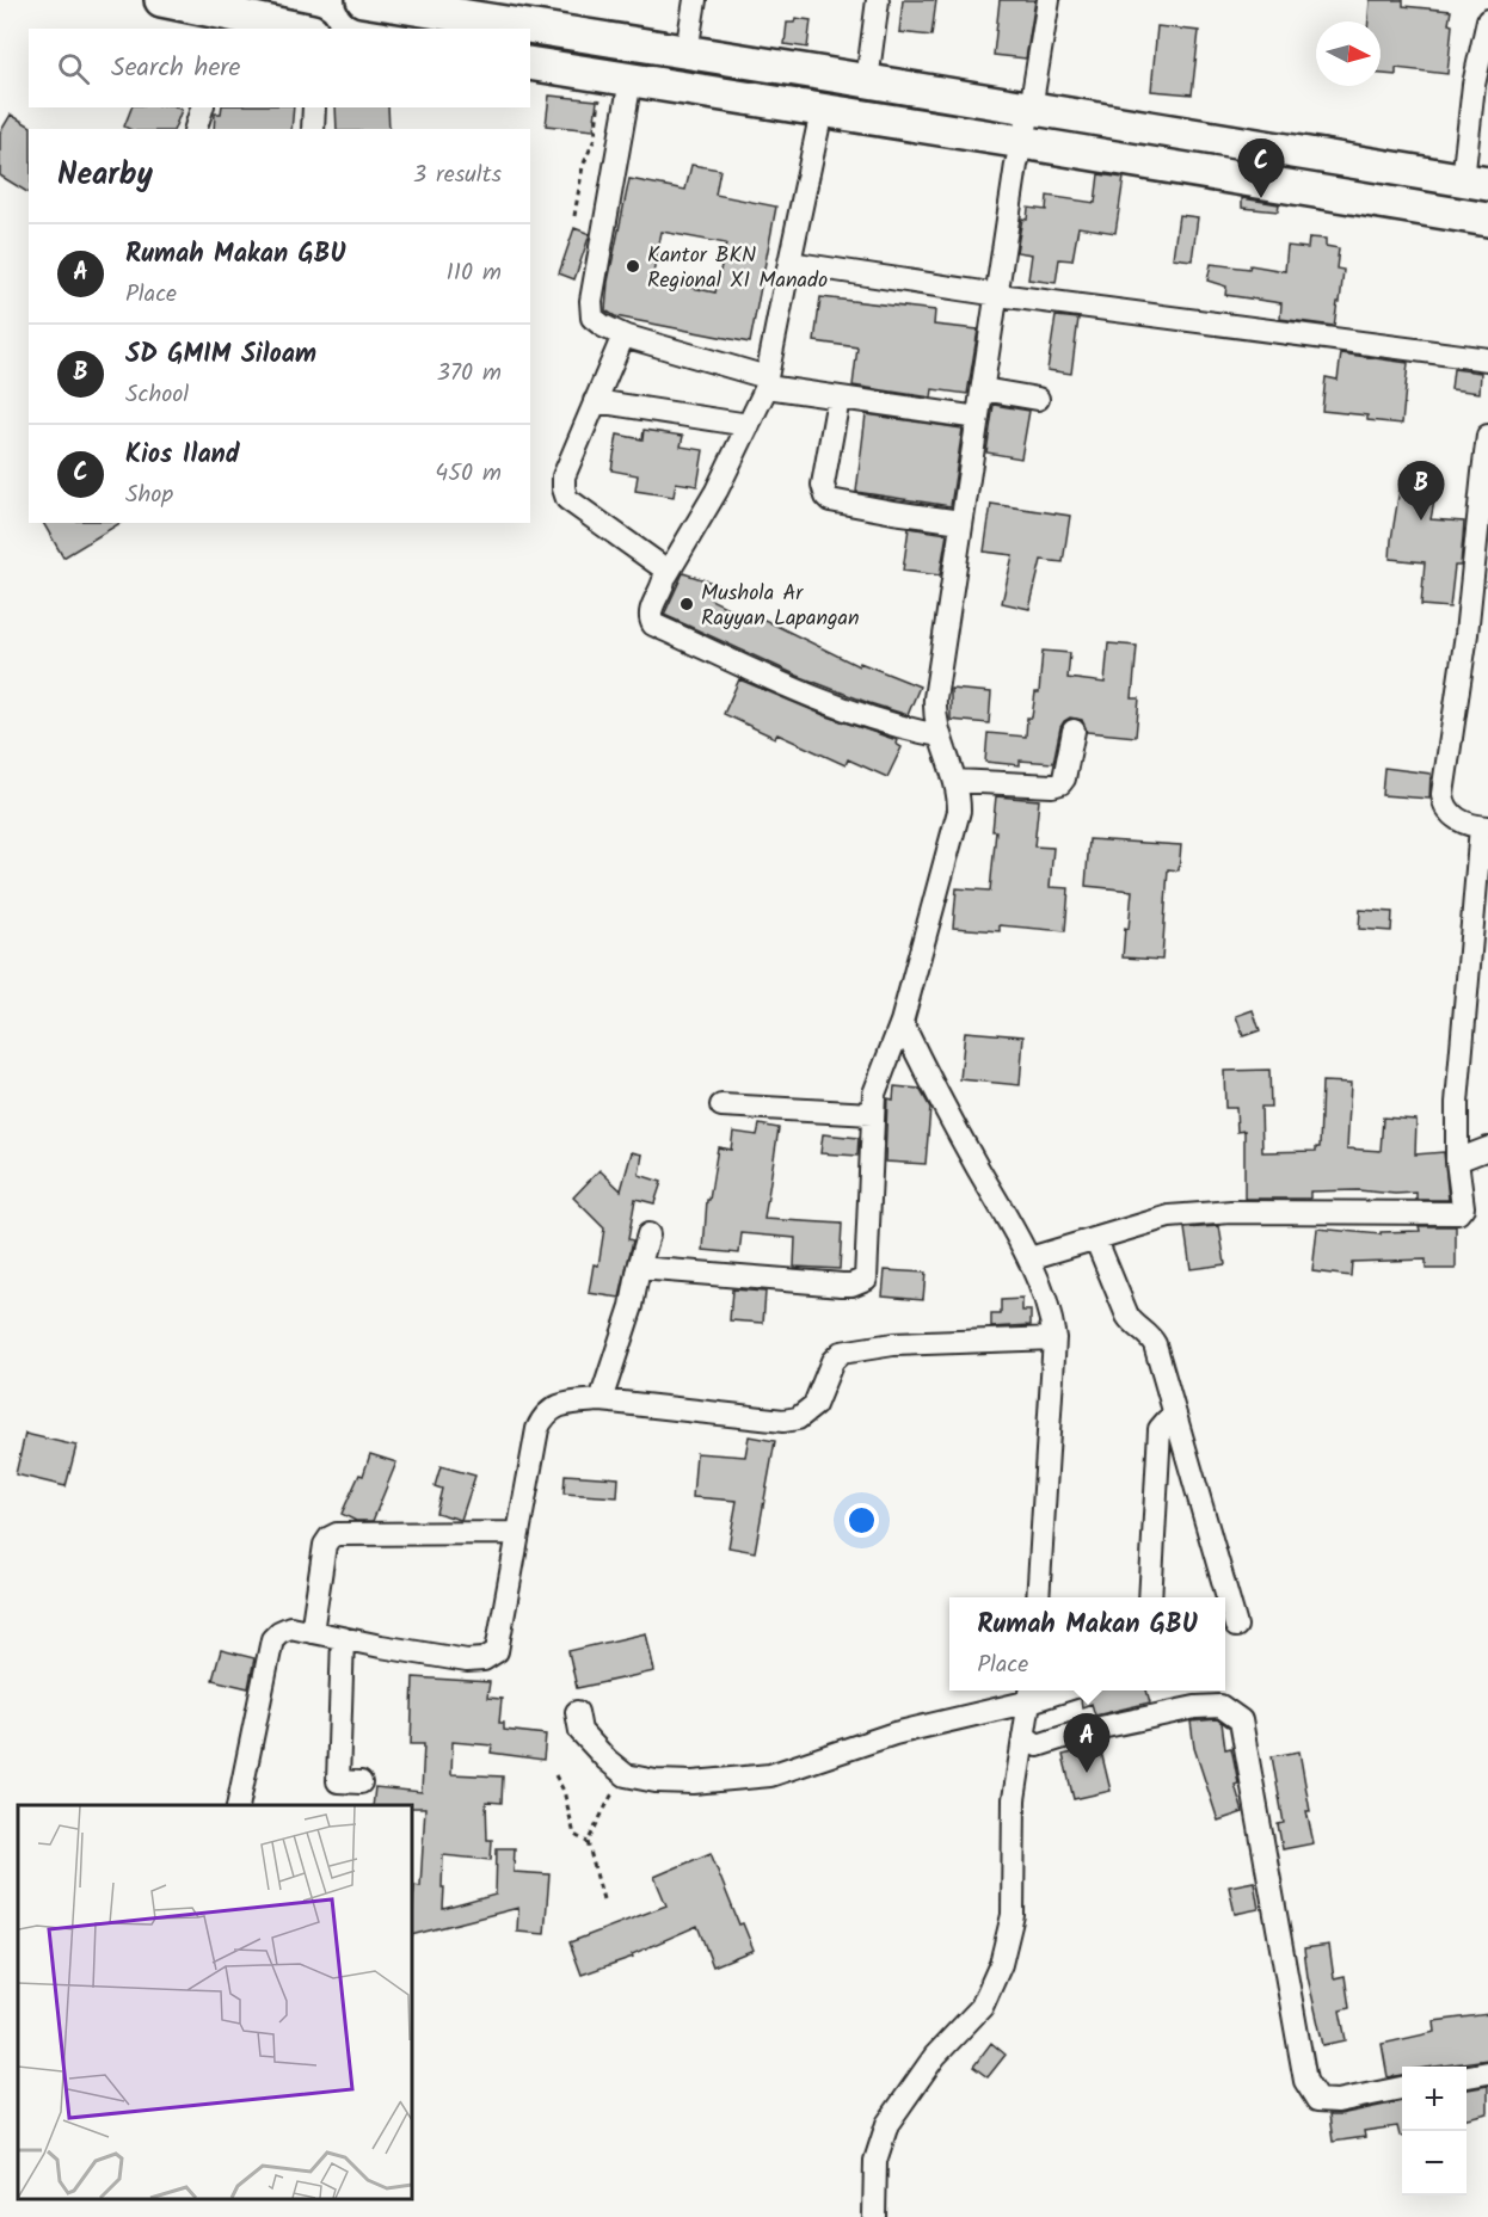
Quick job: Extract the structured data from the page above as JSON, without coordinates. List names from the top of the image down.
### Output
{
  "places": ["Kantor BKN Regional XI Manado", "Mushola Ar Rayyan Lapangan"],
  "north": "right",
  "page": {
    "search": "Search here",
    "heading": ["Nearby", "3 results"],
    "pins": ["C", "B", "A"],
    "list": [
      {
        "mark": "A",
        "name": "Rumah Makan GBU",
        "note": "Place",
        "value": "110 m"
      },
      {
        "mark": "B",
        "name": "SD GMIM Siloam",
        "note": "School",
        "value": "370 m"
      },
      {
        "mark": "C",
        "name": "Kios Iland",
        "note": "Shop",
        "value": "450 m"
      }
    ],
    "popup": ["Rumah Makan GBU", "Place"],
    "map_buttons": ["+", "−"]
  }
}
